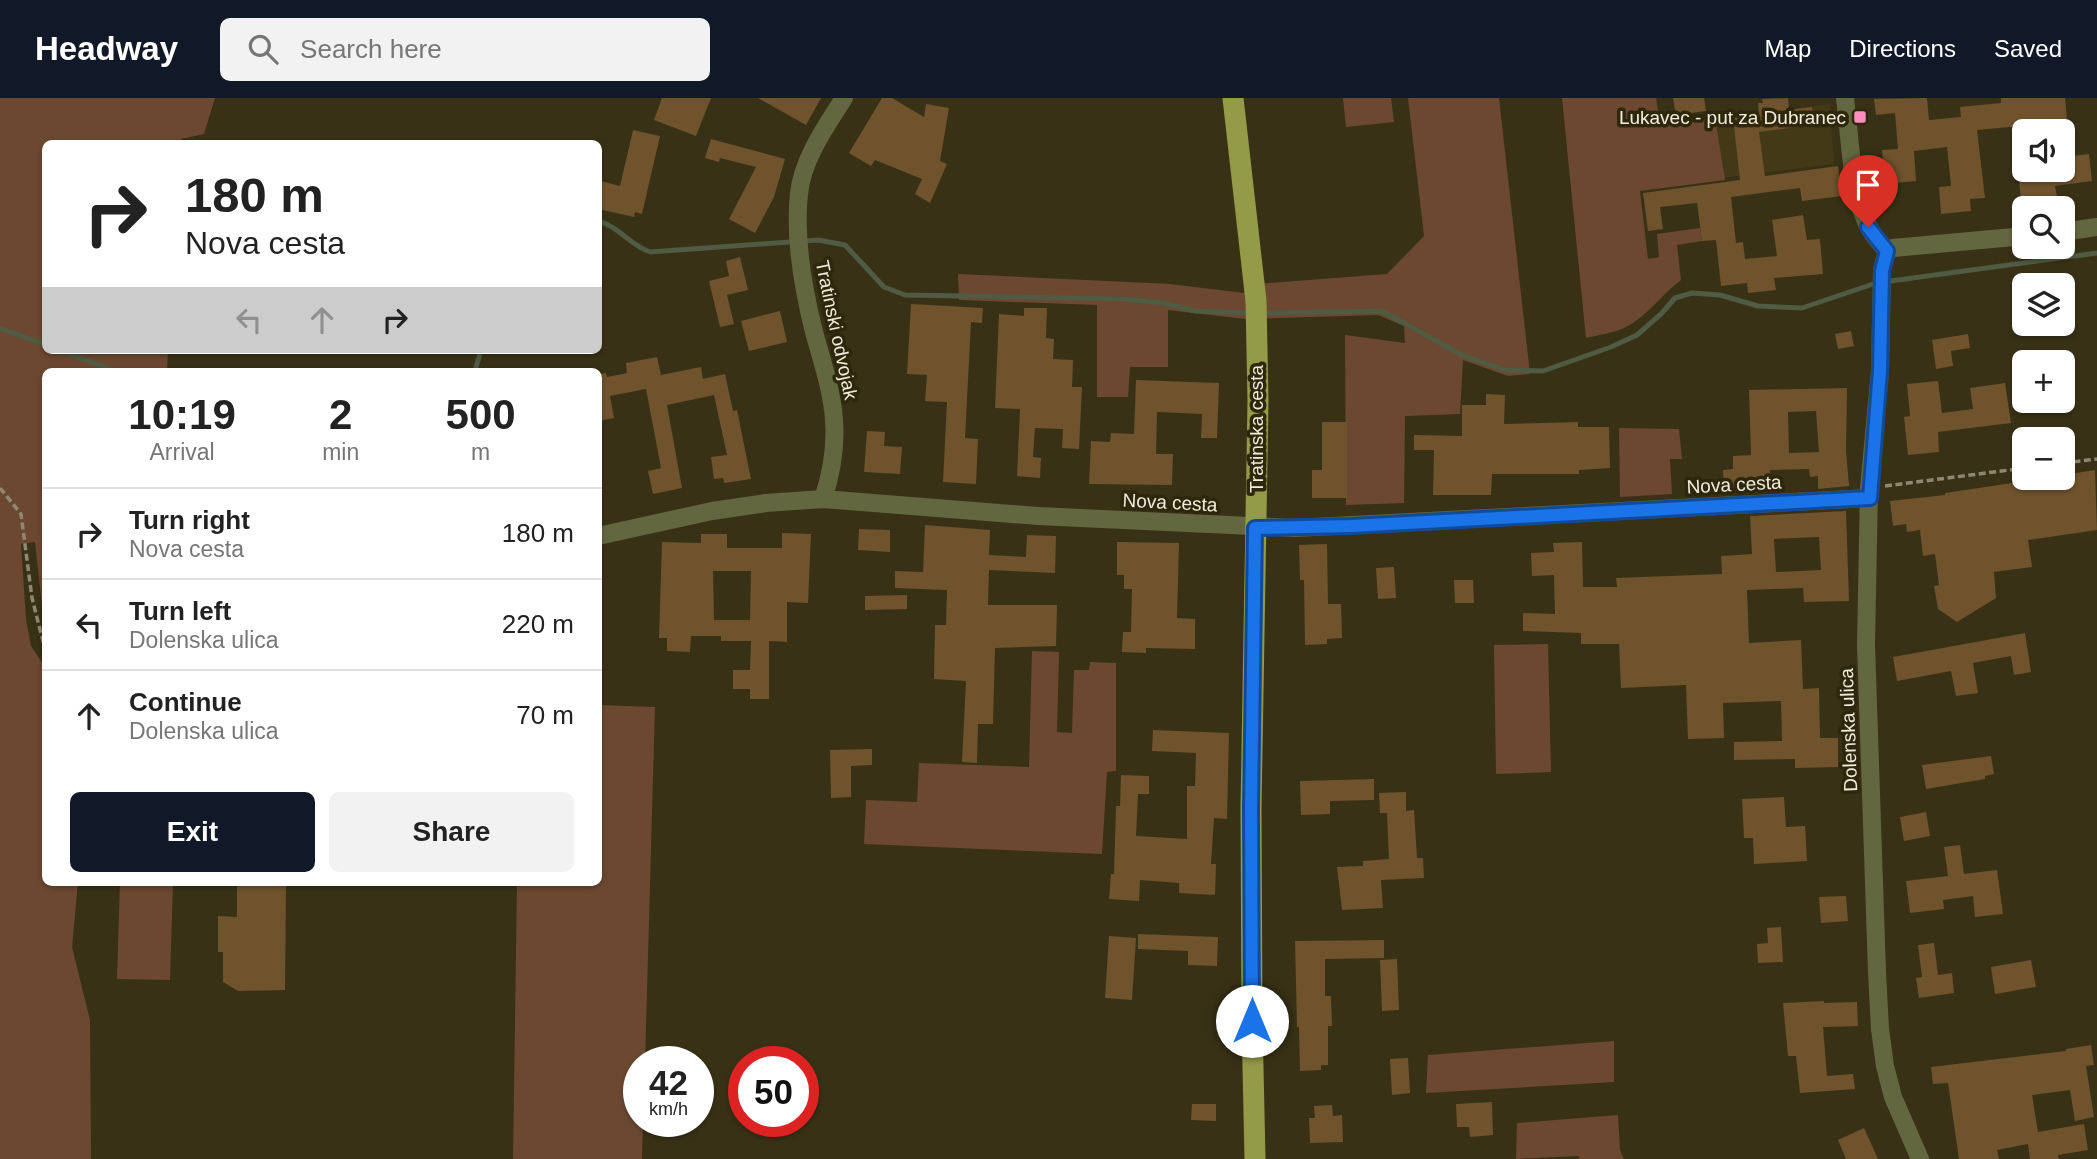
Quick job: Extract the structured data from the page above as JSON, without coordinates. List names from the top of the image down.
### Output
{
  "streets": {
    "main road": ["Tratinska cesta"],
    "street": ["Tratinski odvojak", "Nova cesta", "Dolenska ulica"]
  },
  "crossings": [
    ["Tratinski odvojak", "Nova cesta"],
    ["Tratinska cesta", "Nova cesta"],
    ["Nova cesta", "Dolenska ulica"]
  ],
  "places": {
    "transit": ["Lukavec - put za Dubranec"]
  },
  "page": {
    "header": "Headway",
    "search": "Search here",
    "nav": ["Map", "Directions", "Saved"],
    "map_buttons": ["+", "−"],
    "turn": ["180 m", "Nova cesta"],
    "eta": [
      "10:19",
      "Arrival",
      "2",
      "min",
      "500",
      "m"
    ],
    "list": [
      {
        "name": "Turn right",
        "note": "Nova cesta",
        "value": "180 m"
      },
      {
        "name": "Turn left",
        "note": "Dolenska ulica",
        "value": "220 m"
      },
      {
        "name": "Continue",
        "note": "Dolenska ulica",
        "value": "70 m"
      }
    ],
    "buttons": ["Exit", "Share"],
    "speed": "42 km/h",
    "limit": "50"
  }
}
